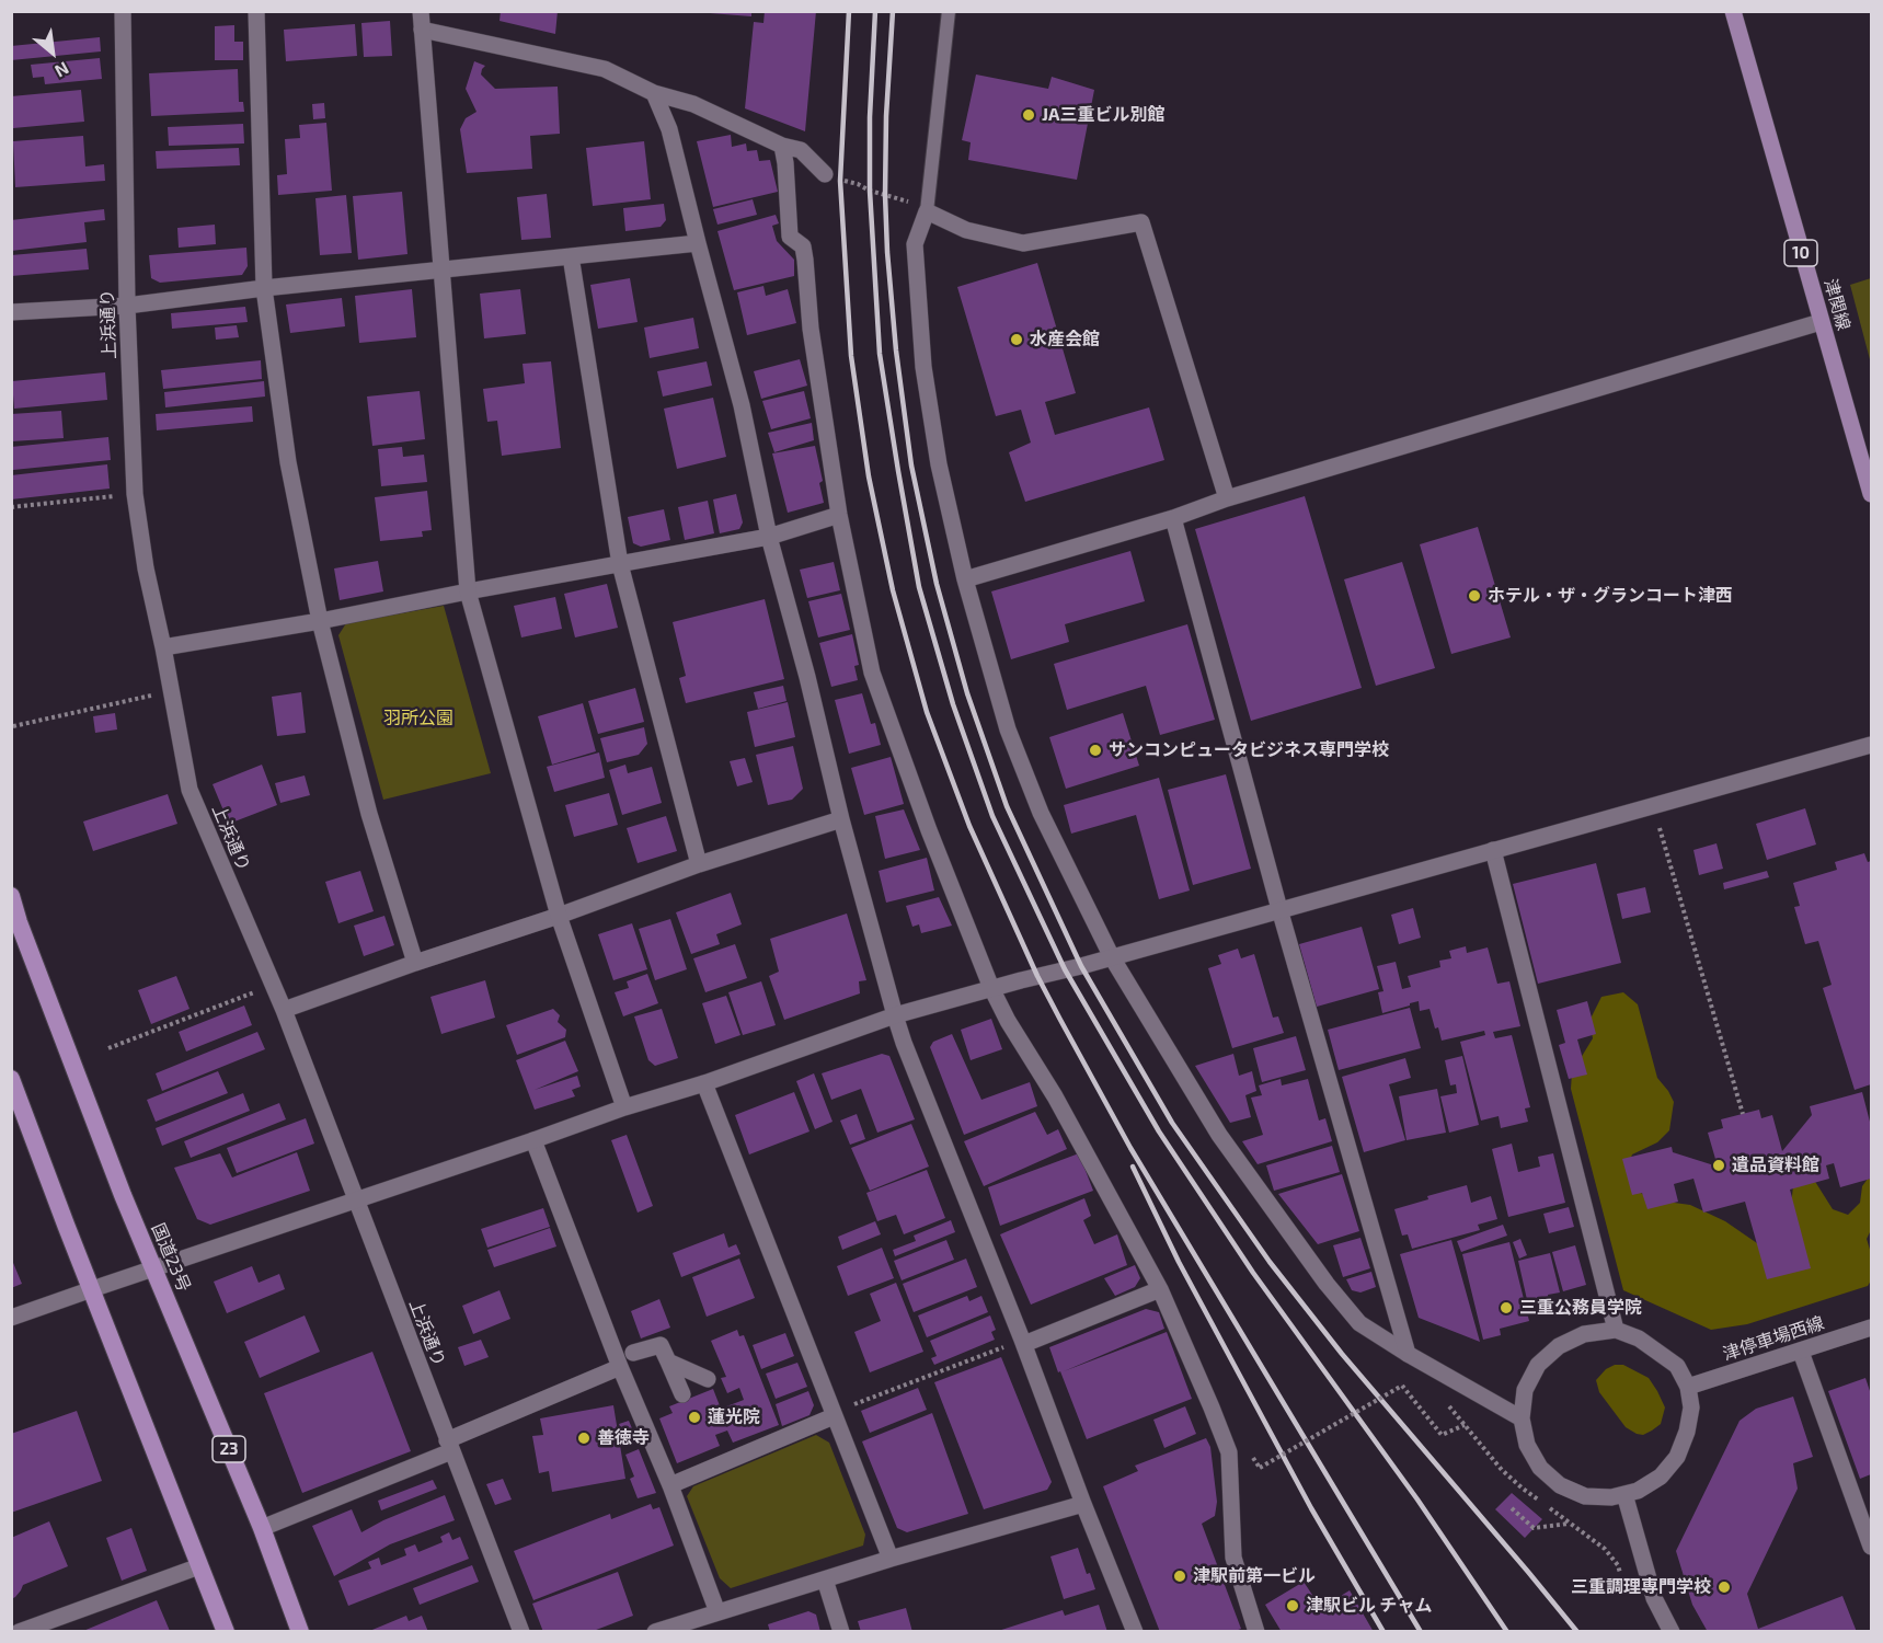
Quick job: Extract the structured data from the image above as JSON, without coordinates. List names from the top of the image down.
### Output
{
  "streets": {
    "highway": ["国道23号", "23"],
    "main road": ["10", "津関線"],
    "street": ["上浜通り", "津停車場西線"]
  },
  "parks": ["羽所公園"],
  "places": [
    "JA三重ビル別館",
    "水産会館",
    "ホテル・ザ・グランコート津西",
    "サンコンピュータビジネス専門学校",
    "遺品資料館",
    "三重公務員学院",
    "蓮光院",
    "善徳寺",
    "津駅前第一ビル",
    "三重調理専門学校",
    "津駅ビル チャム"
  ],
  "north": "bottom right"
}
